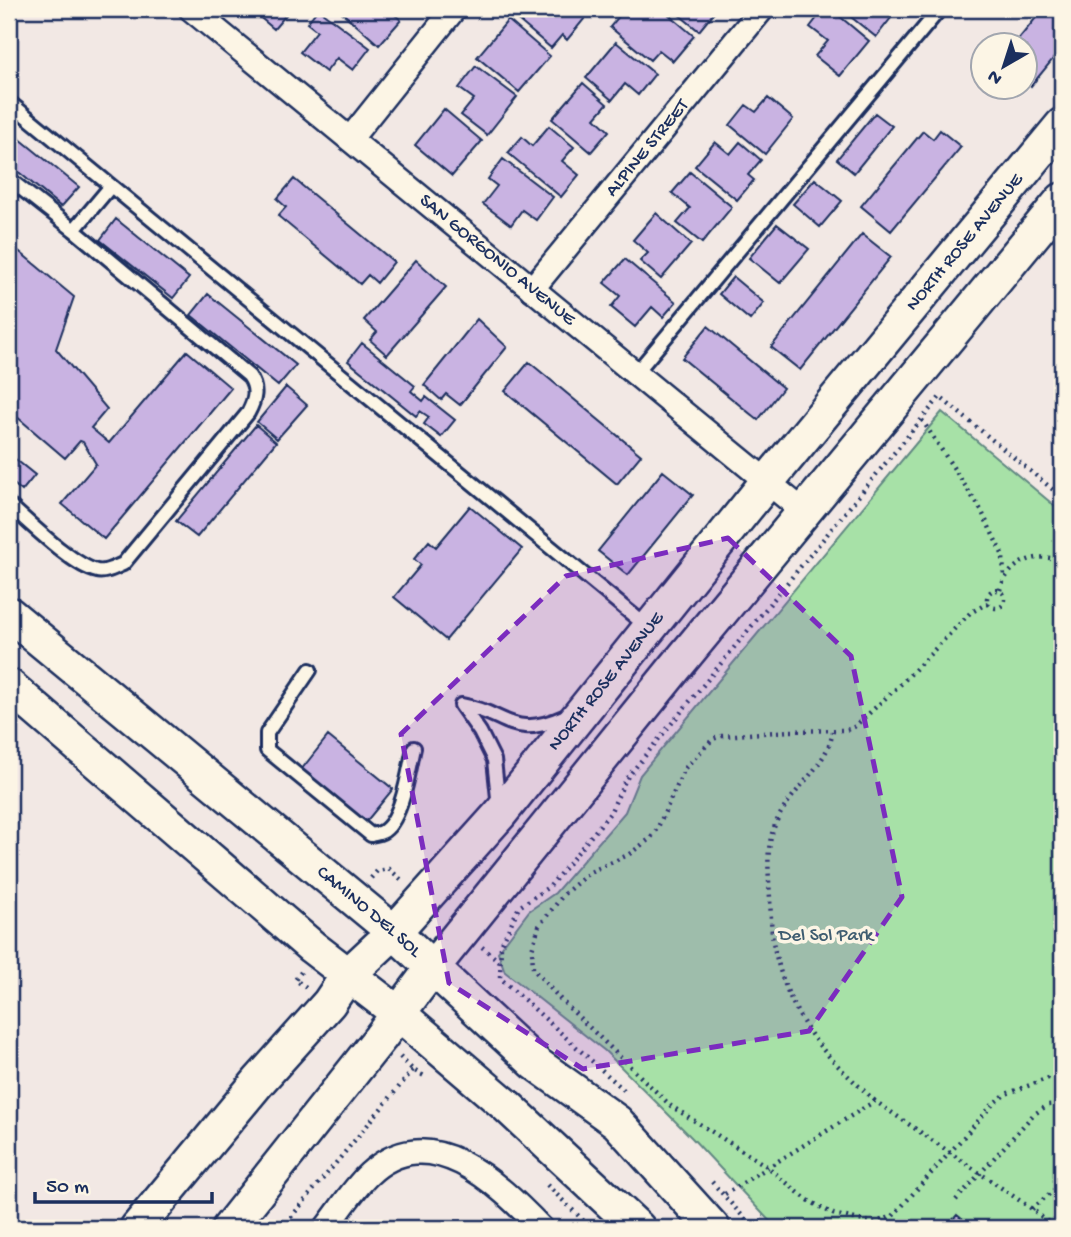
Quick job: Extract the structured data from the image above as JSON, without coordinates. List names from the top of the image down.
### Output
{
  "streets": {
    "main road": ["NORTH ROSE AVENUE", "CAMINO DEL SOL"],
    "street": ["ALPINE STREET", "SAN GORGONIO AVENUE"]
  },
  "crossings": [
    ["ALPINE STREET", "SAN GORGONIO AVENUE"],
    ["NORTH ROSE AVENUE", "SAN GORGONIO AVENUE"],
    ["NORTH ROSE AVENUE", "CAMINO DEL SOL"]
  ],
  "parks": ["Del Sol Park"],
  "scale_bar": "50 m",
  "north": "bottom left"
}
